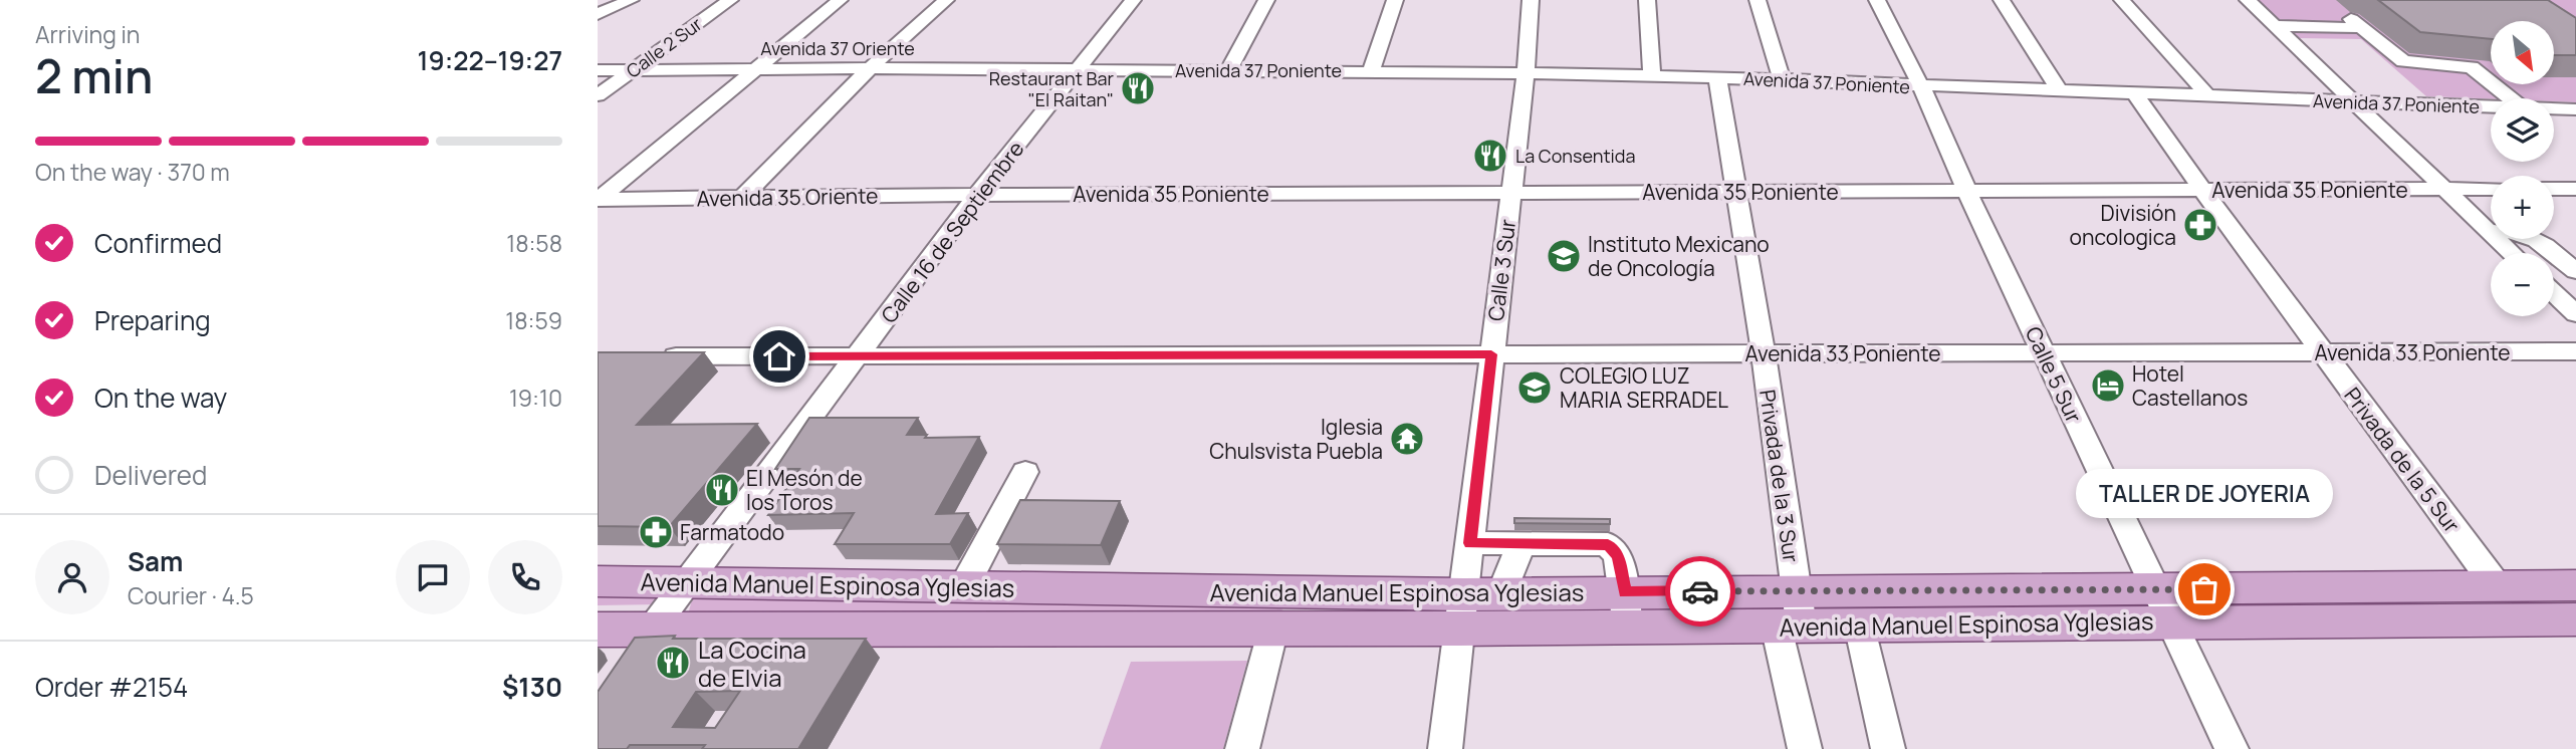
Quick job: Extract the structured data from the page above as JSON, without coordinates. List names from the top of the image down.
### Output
{
  "streets": {
    "main road": ["Avenida Manuel Espinosa Yglesias"],
    "street": [
      "Calle 2 Sur",
      "Avenida 37 Oriente",
      "Avenida 37 Poniente",
      "Avenida 35 Poniente",
      "Avenida 35 Oriente",
      "Calle 16 de Septiembre",
      "Calle 3 Sur",
      "Avenida 33 Poniente",
      "Calle 5 Sur",
      "Privada de la 5 Sur",
      "Privada de la 3 Sur"
    ]
  },
  "crossings": [
    ["Calle 2 Sur", "Avenida 37 Oriente"],
    ["Avenida 37 Oriente", "Avenida 37 Poniente"],
    ["Avenida 37 Oriente", "Calle 16 de Septiembre"],
    ["Avenida 37 Poniente", "Calle 16 de Septiembre"],
    ["Avenida 37 Poniente", "Calle 3 Sur"],
    ["Avenida 37 Poniente", "Calle 5 Sur"],
    ["Avenida 37 Poniente", "Privada de la 5 Sur"],
    ["Avenida 37 Poniente", "Privada de la 3 Sur"],
    ["Avenida 35 Poniente", "Avenida 35 Oriente"],
    ["Avenida 35 Poniente", "Calle 16 de Septiembre"],
    ["Avenida 35 Poniente", "Calle 3 Sur"],
    ["Avenida 35 Poniente", "Calle 5 Sur"],
    ["Avenida 35 Poniente", "Privada de la 5 Sur"],
    ["Avenida 35 Poniente", "Privada de la 3 Sur"],
    ["Avenida 35 Oriente", "Calle 16 de Septiembre"],
    ["Calle 16 de Septiembre", "Avenida 33 Poniente"],
    ["Calle 16 de Septiembre", "Avenida Manuel Espinosa Yglesias"],
    ["Calle 3 Sur", "Avenida 33 Poniente"],
    ["Calle 3 Sur", "Avenida Manuel Espinosa Yglesias"],
    ["Avenida 33 Poniente", "Calle 5 Sur"],
    ["Avenida 33 Poniente", "Privada de la 5 Sur"],
    ["Avenida 33 Poniente", "Privada de la 3 Sur"],
    ["Calle 5 Sur", "Avenida Manuel Espinosa Yglesias"],
    ["Privada de la 5 Sur", "Avenida Manuel Espinosa Yglesias"],
    ["Privada de la 3 Sur", "Avenida Manuel Espinosa Yglesias"]
  ],
  "places": {
    "restaurant": [
      "Restaurant Bar \"El Raitan\"",
      "La Consentida",
      "El Mesón de los Toros",
      "La Cocina de Elvia"
    ],
    "pharmacy": ["División oncologica", "Farmatodo"],
    "school or university": ["Instituto Mexicano de Oncología", "COLEGIO LUZ MARIA SERRADEL"],
    "hotel": ["Hotel Castellanos"],
    "temple": ["Iglesia Chulsvista Puebla"],
    "other": ["TALLER DE JOYERIA"]
  },
  "north": "bottom right",
  "page": {
    "heading": ["2 min", "Arriving in", "19:22–19:27"],
    "panel": [
      "Sam",
      "Courier · 4.5",
      "Order #2154",
      "$130"
    ],
    "map_buttons": ["+", "−"],
    "bar": "On the way · 370 m",
    "list": [
      ["Confirmed", "18:58"],
      ["Preparing", "18:59"],
      ["On the way", "19:10"],
      "Delivered"
    ],
    "bubble": "TALLER DE JOYERIA"
  }
}
